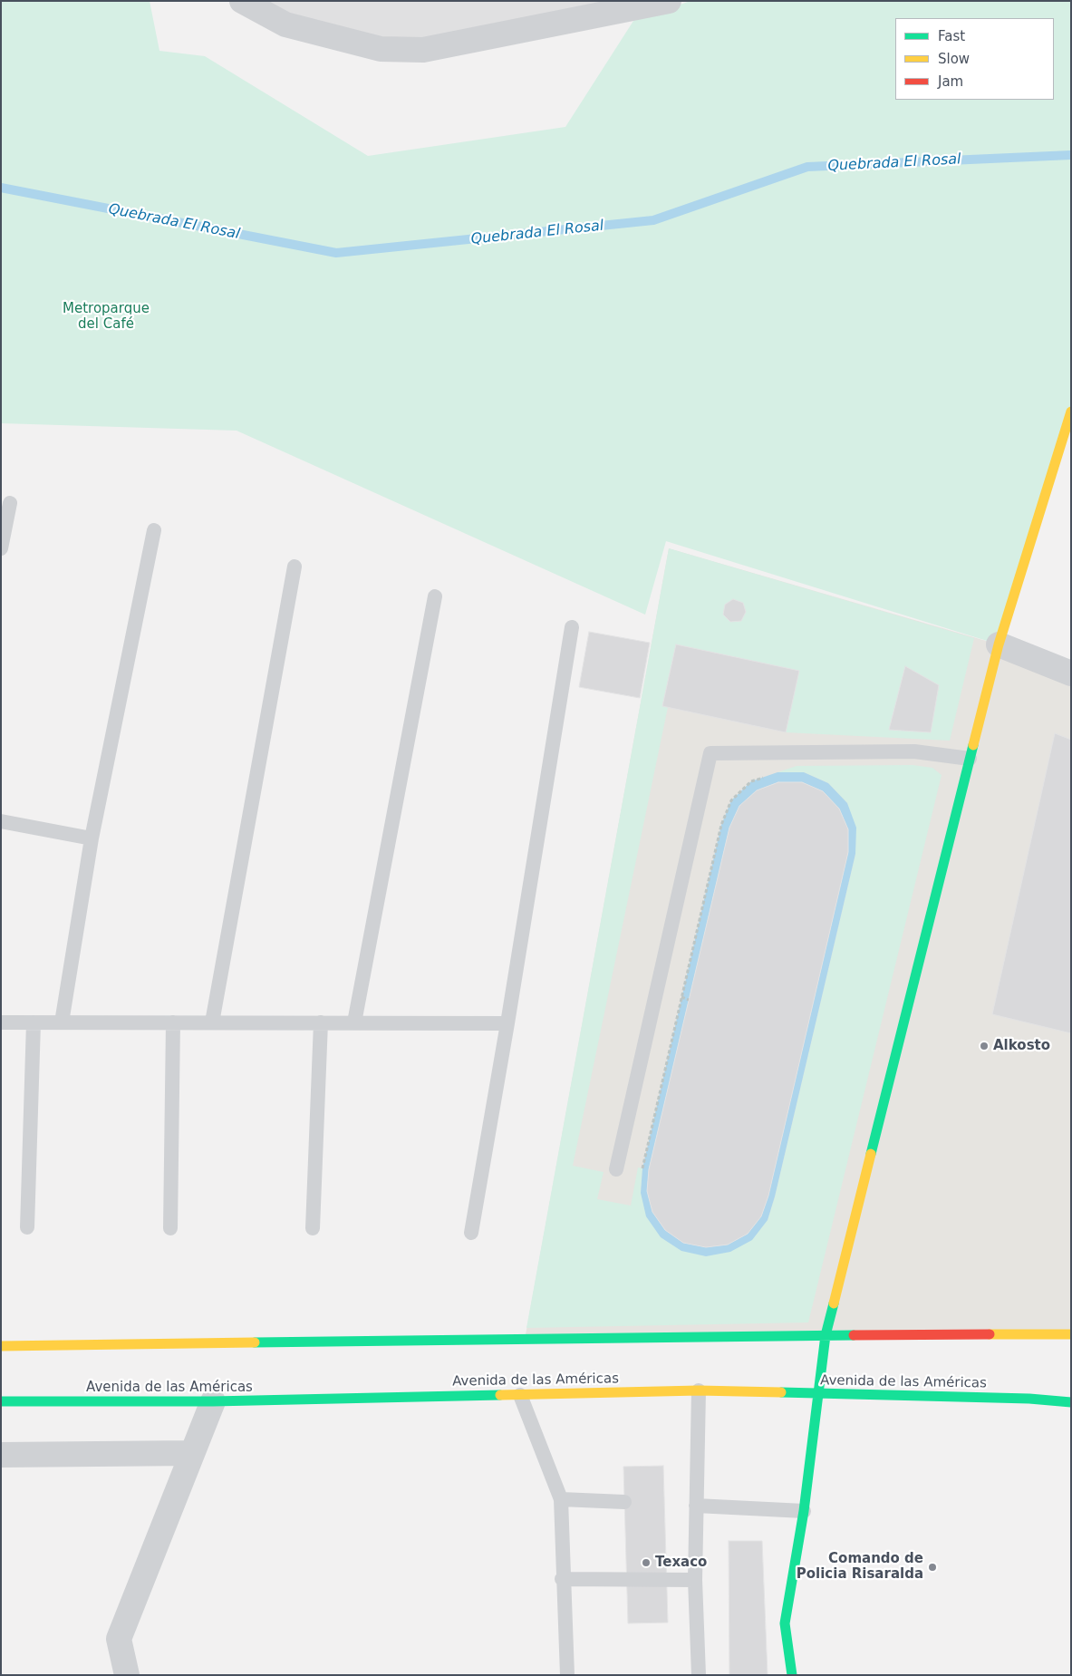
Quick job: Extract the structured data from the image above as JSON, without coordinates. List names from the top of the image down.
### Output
{
  "streets": {
    "main road": ["Avenida de las Américas"]
  },
  "water": ["Quebrada El Rosal"],
  "parks": ["Metroparque del Café"],
  "places": ["Alkosto", "Texaco", "Comando de Policia Risaralda"],
  "legend": ["Fast", "Slow", "Jam"]
}
